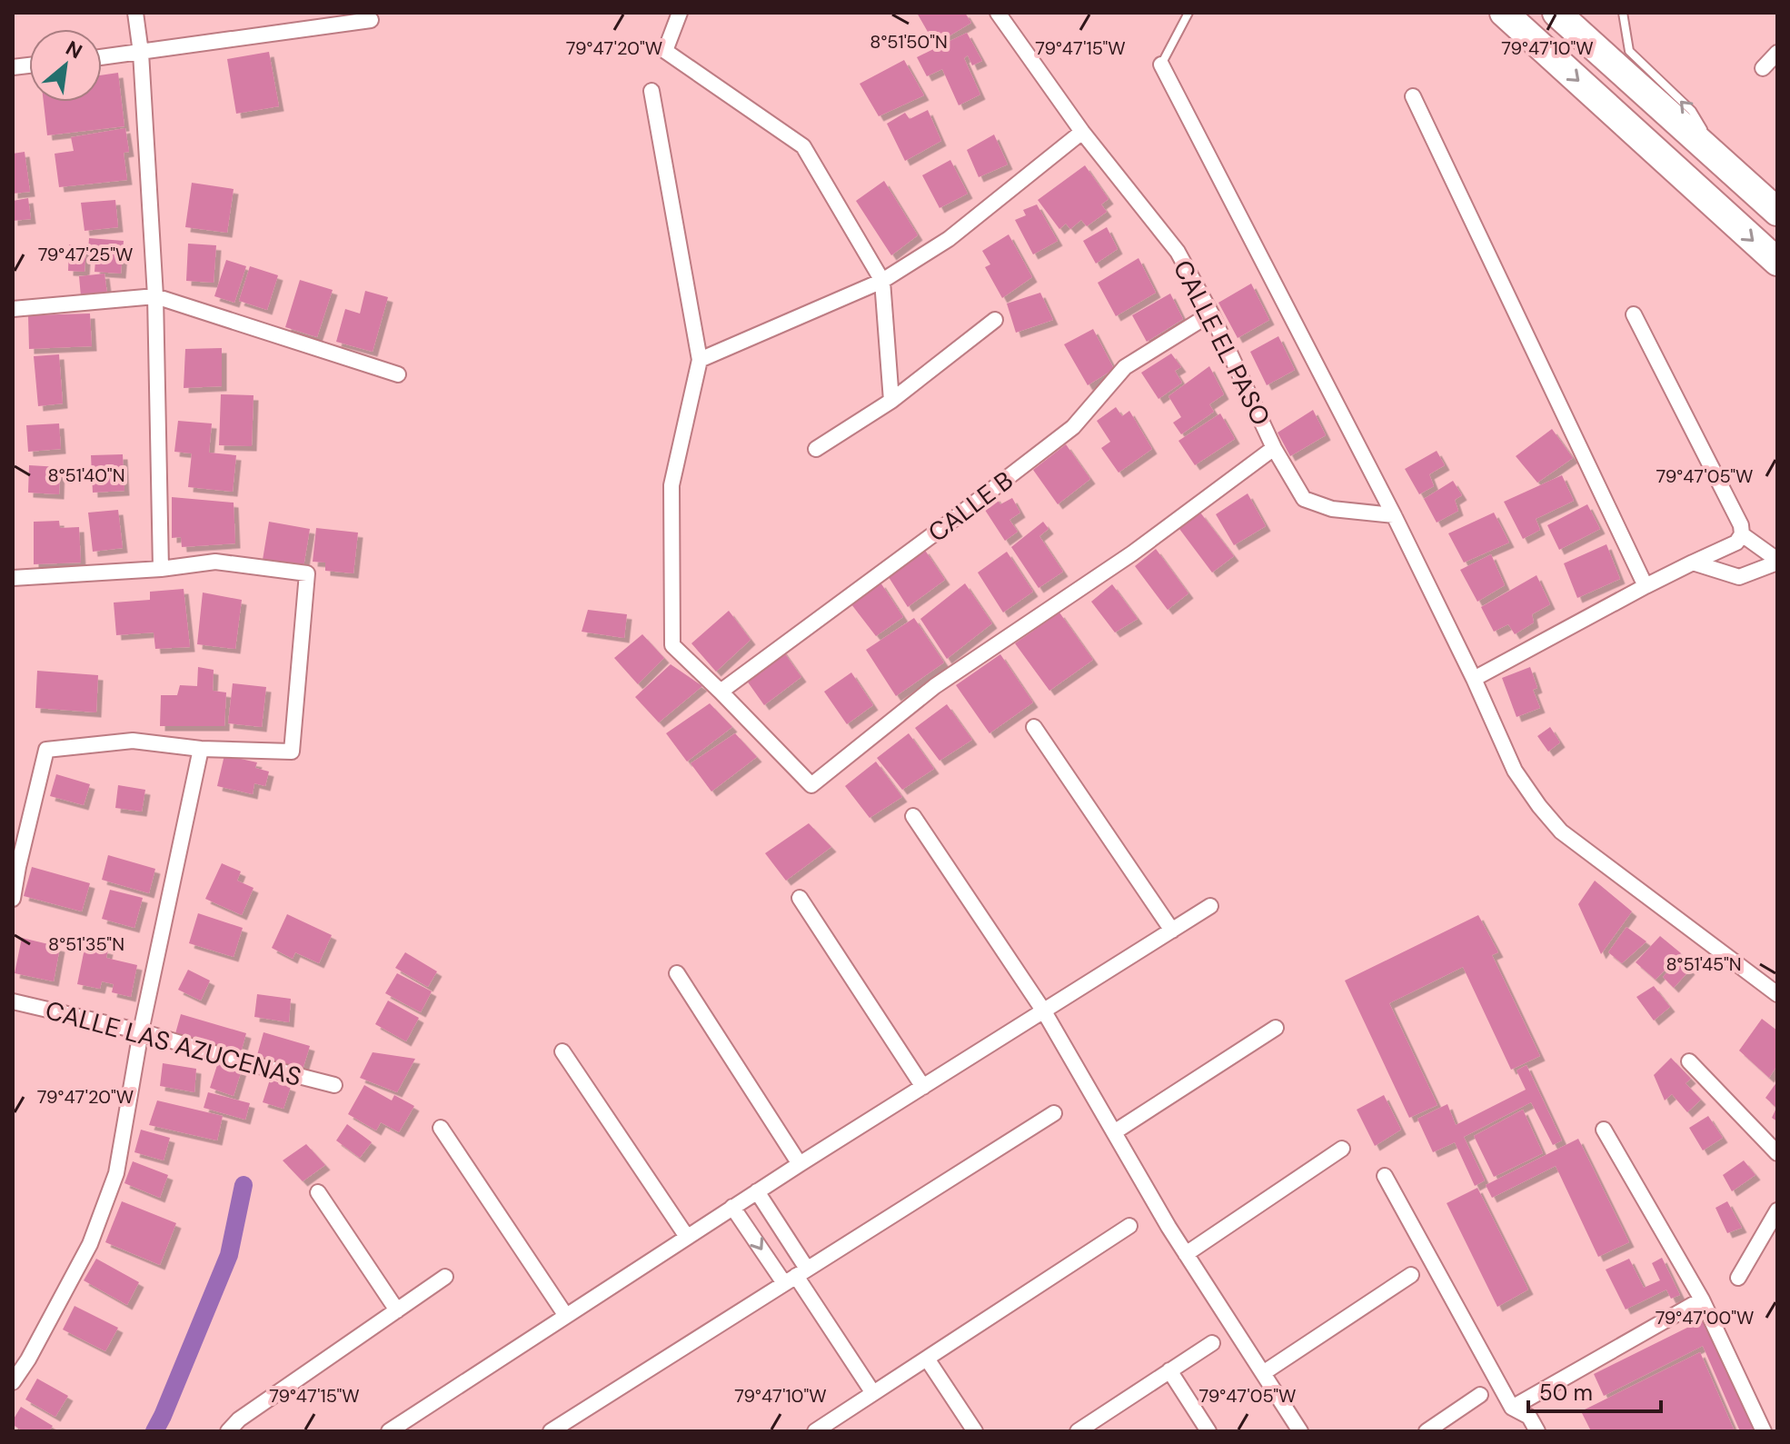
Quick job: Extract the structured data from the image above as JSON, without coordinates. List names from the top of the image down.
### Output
{
  "streets": {
    "street": ["CALLE EL PASO", "CALLE B", "CALLE LAS AZUCENAS"]
  },
  "crossings": [
    ["CALLE EL PASO", "CALLE B"]
  ],
  "scale_bar": "50 m",
  "north": "top right",
  "coordinates": [
    "8°51'50\"N",
    "79°47'20\"W",
    "79°47'15\"W",
    "79°47'10\"W",
    "79°47'25\"W",
    "8°51'40\"N",
    "79°47'05\"W",
    "8°51'35\"N",
    "8°51'45\"N",
    "79°47'00\"W"
  ]
}
